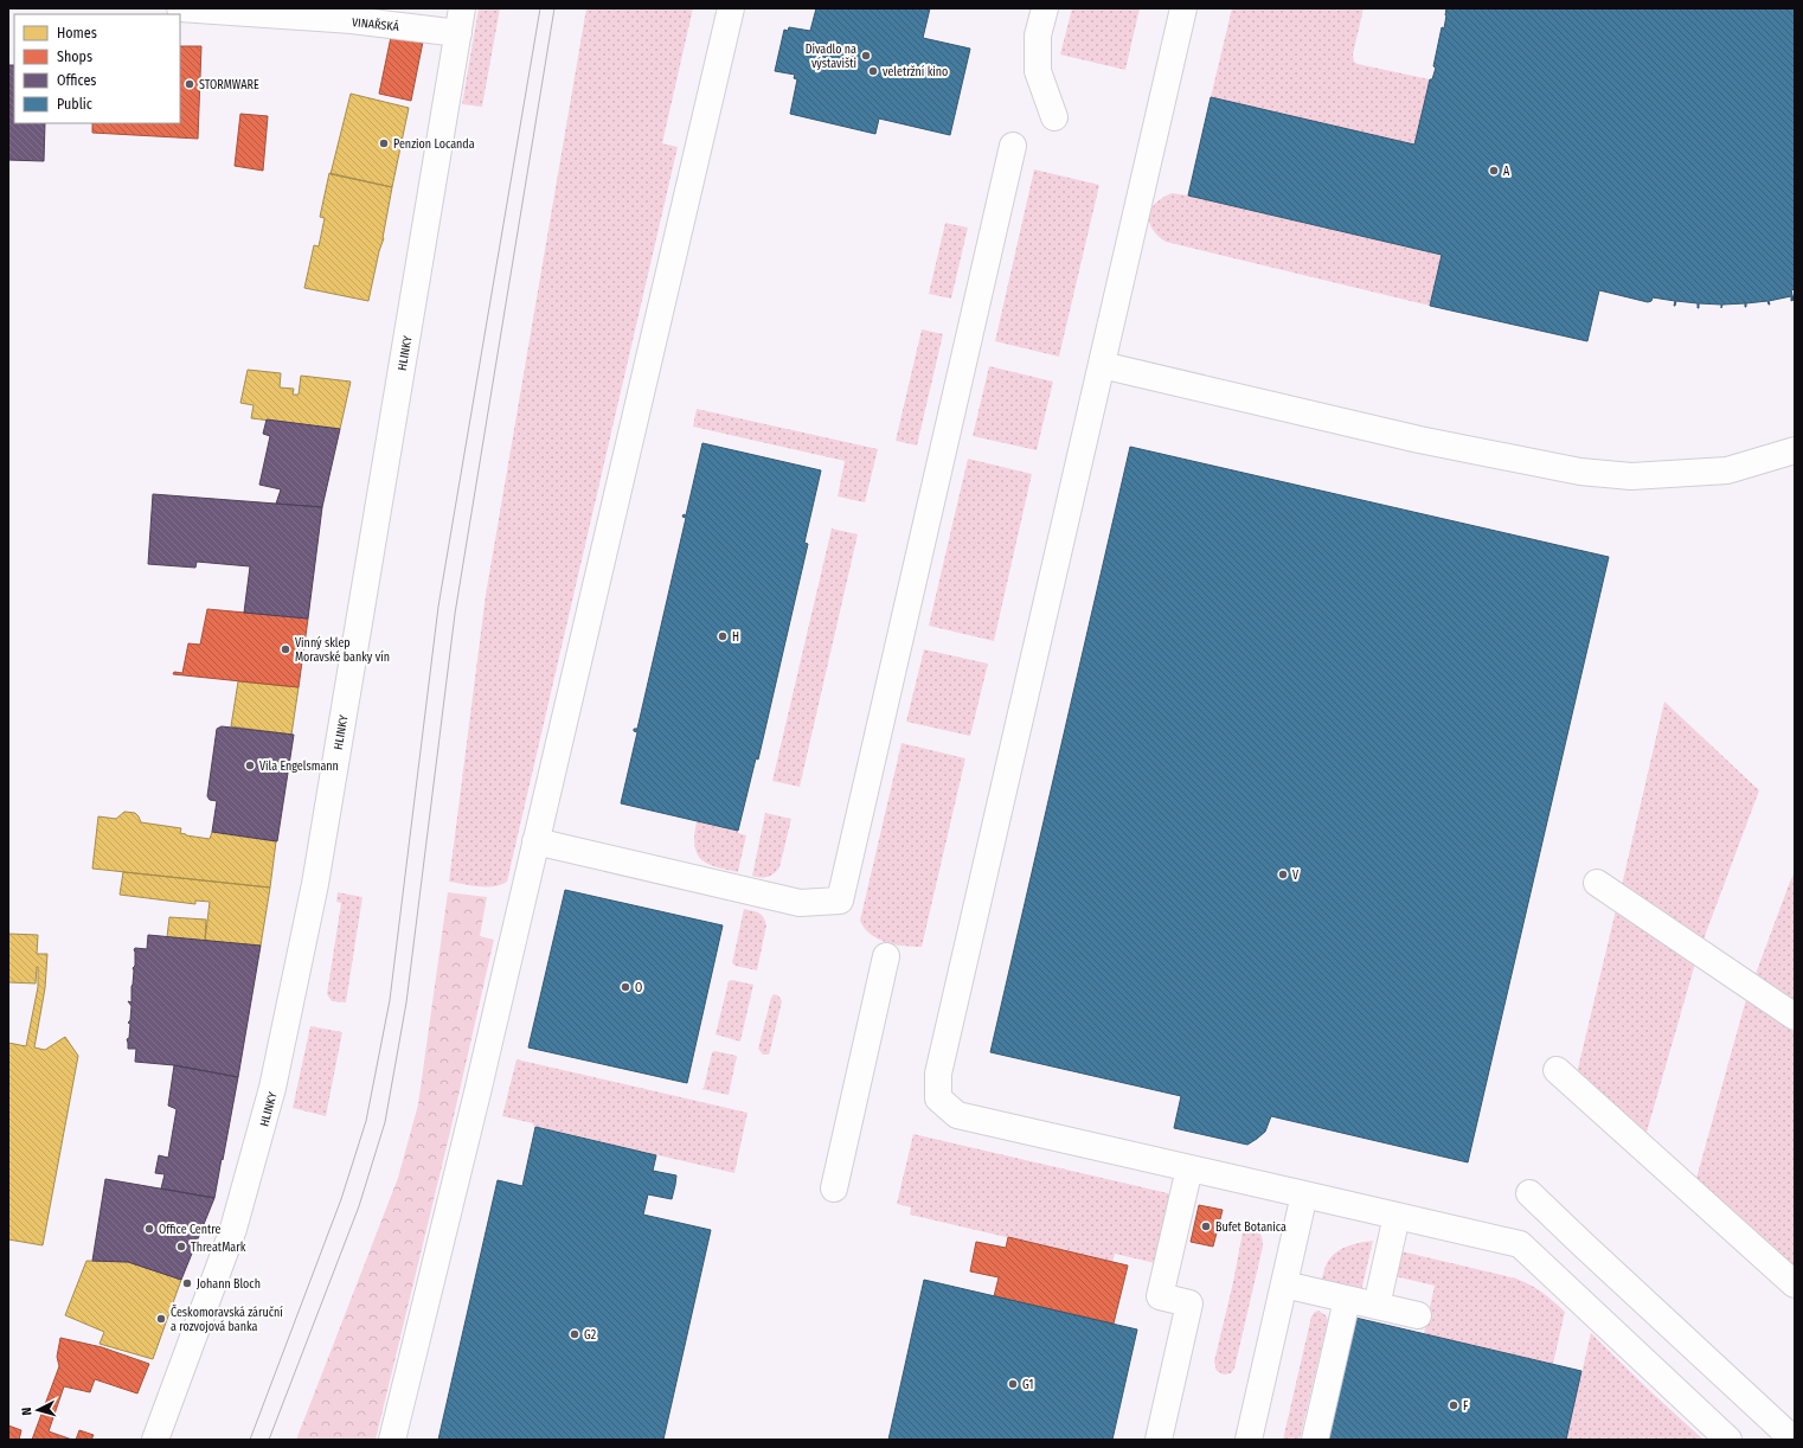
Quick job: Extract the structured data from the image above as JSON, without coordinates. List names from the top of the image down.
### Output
{
  "streets": {
    "street": ["VINAŘSKÁ", "HLINKY"]
  },
  "crossings": [
    ["VINAŘSKÁ", "HLINKY"]
  ],
  "places": [
    "Divadlo na výstavišti",
    "veletržní kino",
    "STORMWARE",
    "Penzion Locanda",
    "A",
    "H",
    "Vinný sklep Moravské banky vín",
    "Vila Engelsmann",
    "V",
    "O",
    "Bufet Botanica",
    "Office Centre",
    "ThreatMark",
    "Johann Bloch",
    "Českomoravská záruční a rozvojová banka",
    "G2",
    "G1",
    "F"
  ],
  "legend": [
    "Homes",
    "Shops",
    "Offices",
    "Public"
  ],
  "north": "left"
}
